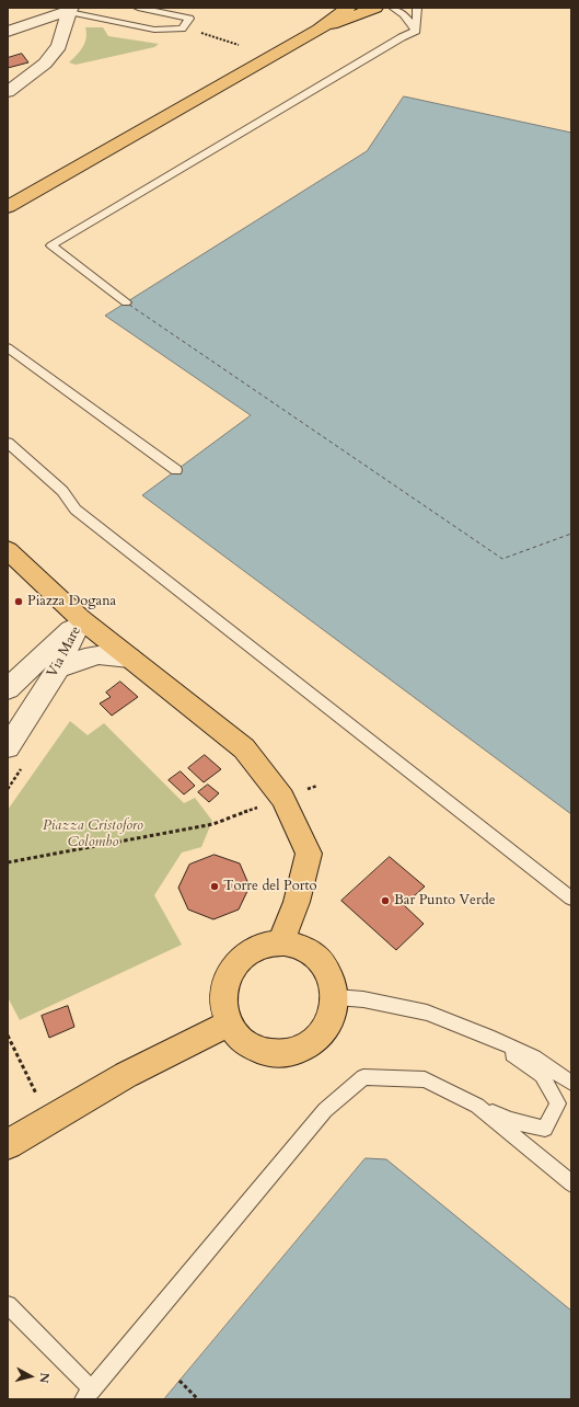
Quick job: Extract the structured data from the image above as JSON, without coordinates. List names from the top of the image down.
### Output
{
  "streets": {
    "street": ["Via Mare"]
  },
  "parks": ["Piazza Cristoforo Colombo"],
  "places": ["Piazza Dogana", "Torre del Porto", "Bar Punto Verde"],
  "north": "right"
}
